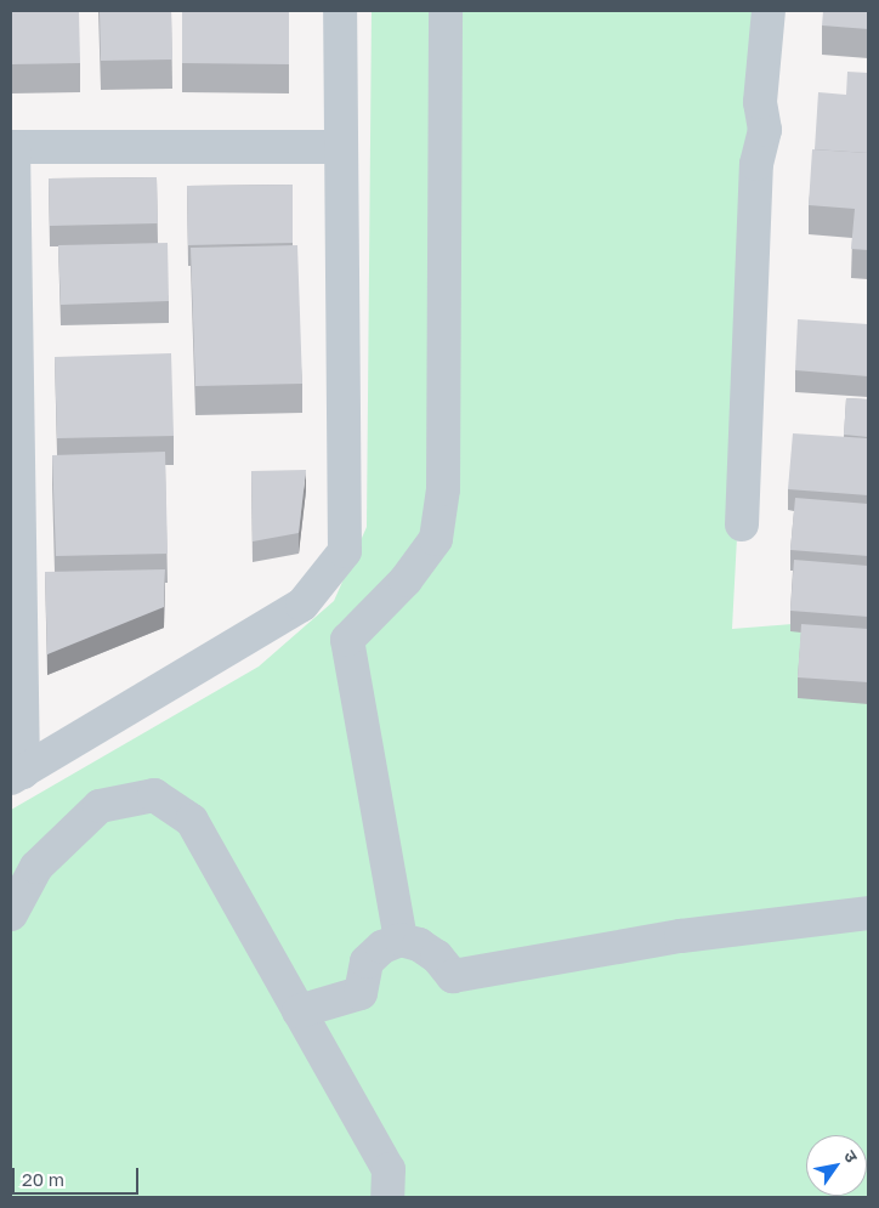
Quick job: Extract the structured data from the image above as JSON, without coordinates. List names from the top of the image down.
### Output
{
  "scale_bar": "20 m",
  "north": "top right"
}
